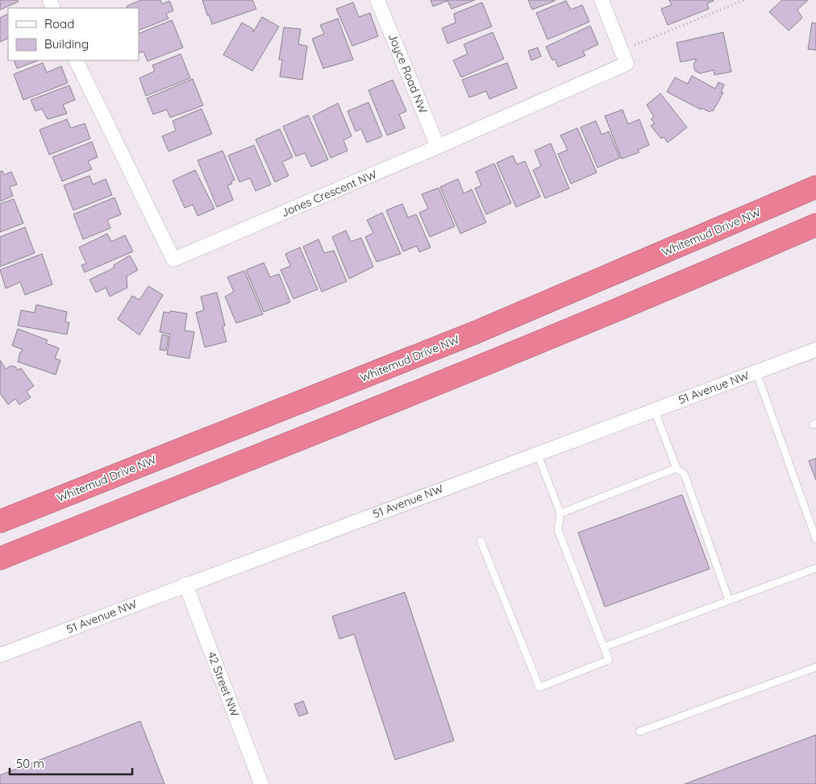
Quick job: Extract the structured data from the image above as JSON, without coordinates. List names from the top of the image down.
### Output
{
  "streets": {
    "highway": ["Whitemud Drive NW"],
    "street": [
      "Joyce Road NW",
      "Jones Crescent NW",
      "51 Avenue NW",
      "42 Street NW"
    ]
  },
  "crossings": [
    ["Joyce Road NW", "Jones Crescent NW"],
    ["51 Avenue NW", "42 Street NW"]
  ],
  "legend": ["Road", "Building"],
  "scale_bar": "50 m"
}
